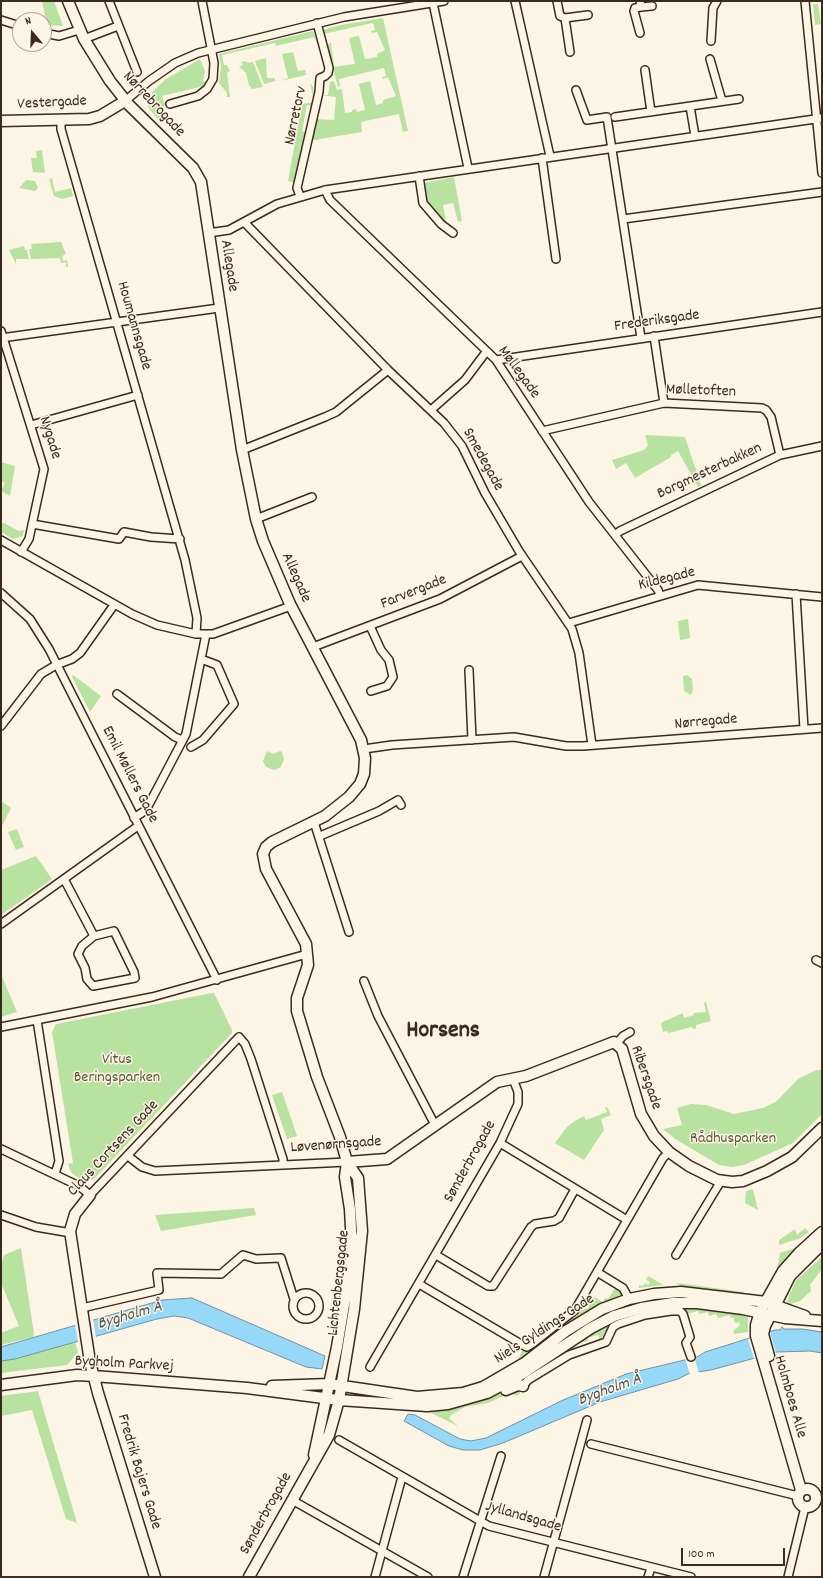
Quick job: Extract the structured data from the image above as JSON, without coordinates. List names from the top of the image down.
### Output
{
  "streets": {
    "street": [
      "Vestergade",
      "Nørrebrogade",
      "Nørretorv",
      "Allegade",
      "Frederiksgade",
      "Houmannsgade",
      "Møllegade",
      "Mølletoften",
      "Nygade",
      "Smedegade",
      "Borgmesterbakken",
      "Kildegade",
      "Farvergade",
      "Nørregade",
      "Emil Møllers Gade",
      "Ribersgade",
      "Løvenørnsgade",
      "Claus Cortsens Gade",
      "Sønderbrogade",
      "Lichtenbergsgade",
      "Niels Gyldings Gade",
      "Bygholm Parkvej",
      "Holmboes Alle",
      "Fredrik Bajers Gade",
      "Jyllandsgade"
    ]
  },
  "crossings": [
    ["Vestergade", "Nørrebrogade"],
    ["Vestergade", "Houmannsgade"],
    ["Nørrebrogade", "Allegade"],
    ["Allegade", "Farvergade"],
    ["Allegade", "Nørregade"],
    ["Allegade", "Lichtenbergsgade"],
    ["Frederiksgade", "Møllegade"],
    ["Møllegade", "Mølletoften"],
    ["Møllegade", "Borgmesterbakken"],
    ["Møllegade", "Kildegade"],
    ["Mølletoften", "Borgmesterbakken"],
    ["Smedegade", "Kildegade"],
    ["Smedegade", "Farvergade"],
    ["Smedegade", "Nørregade"],
    ["Ribersgade", "Løvenørnsgade"],
    ["Løvenørnsgade", "Claus Cortsens Gade"],
    ["Løvenørnsgade", "Sønderbrogade"],
    ["Løvenørnsgade", "Lichtenbergsgade"],
    ["Claus Cortsens Gade", "Bygholm Parkvej"],
    ["Claus Cortsens Gade", "Fredrik Bajers Gade"],
    ["Sønderbrogade", "Lichtenbergsgade"],
    ["Sønderbrogade", "Niels Gyldings Gade"],
    ["Sønderbrogade", "Bygholm Parkvej"],
    ["Lichtenbergsgade", "Niels Gyldings Gade"],
    ["Lichtenbergsgade", "Bygholm Parkvej"],
    ["Niels Gyldings Gade", "Bygholm Parkvej"],
    ["Niels Gyldings Gade", "Holmboes Alle"],
    ["Bygholm Parkvej", "Fredrik Bajers Gade"]
  ],
  "districts": ["Horsens"],
  "water": ["Bygholm Å"],
  "parks": ["Vitus Beringsparken", "Rådhusparken"],
  "scale_bar": "100 m",
  "north": "top"
}
